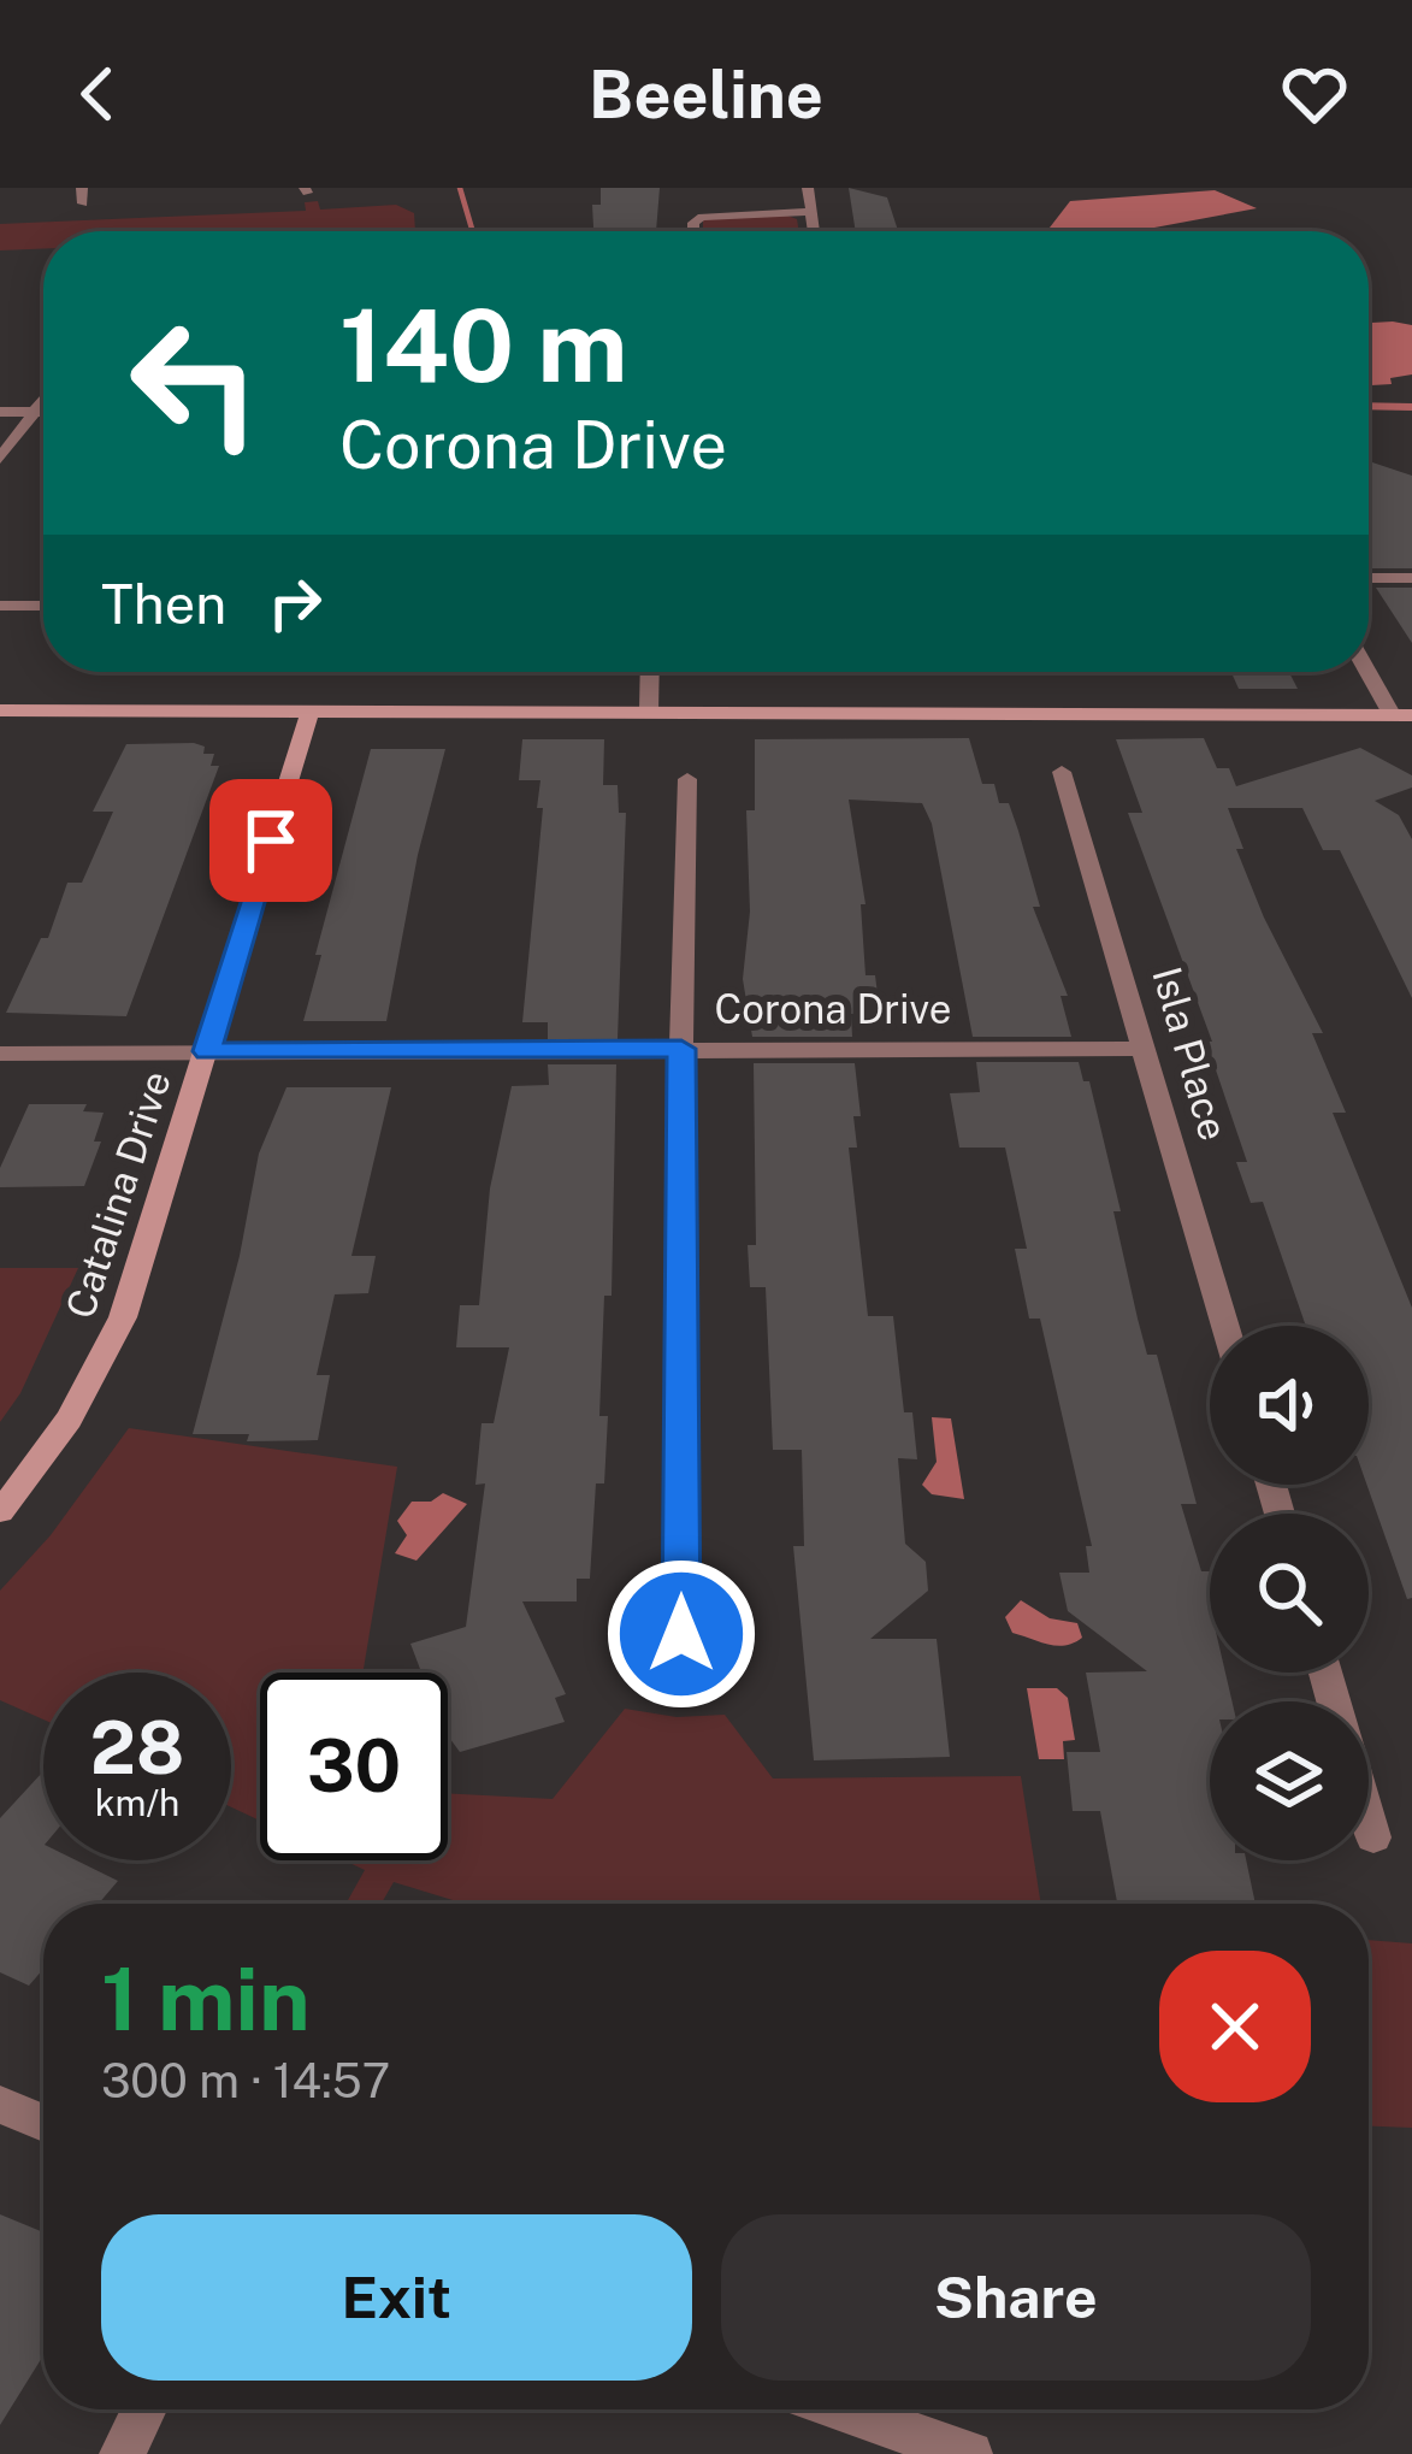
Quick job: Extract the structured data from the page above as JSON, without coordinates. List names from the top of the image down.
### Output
{
  "streets": {
    "street": ["Corona Drive", "Isla Place", "Catalina Drive"]
  },
  "crossings": [
    ["Corona Drive", "Isla Place"],
    ["Corona Drive", "Catalina Drive"]
  ],
  "page": {
    "header": "Beeline",
    "turn": ["140 m", "Corona Drive"],
    "then": "Then",
    "speed": "28 km/h",
    "limit": "30",
    "heading": ["1 min", "300 m · 14:57"],
    "buttons": ["Exit", "Share"]
  }
}
